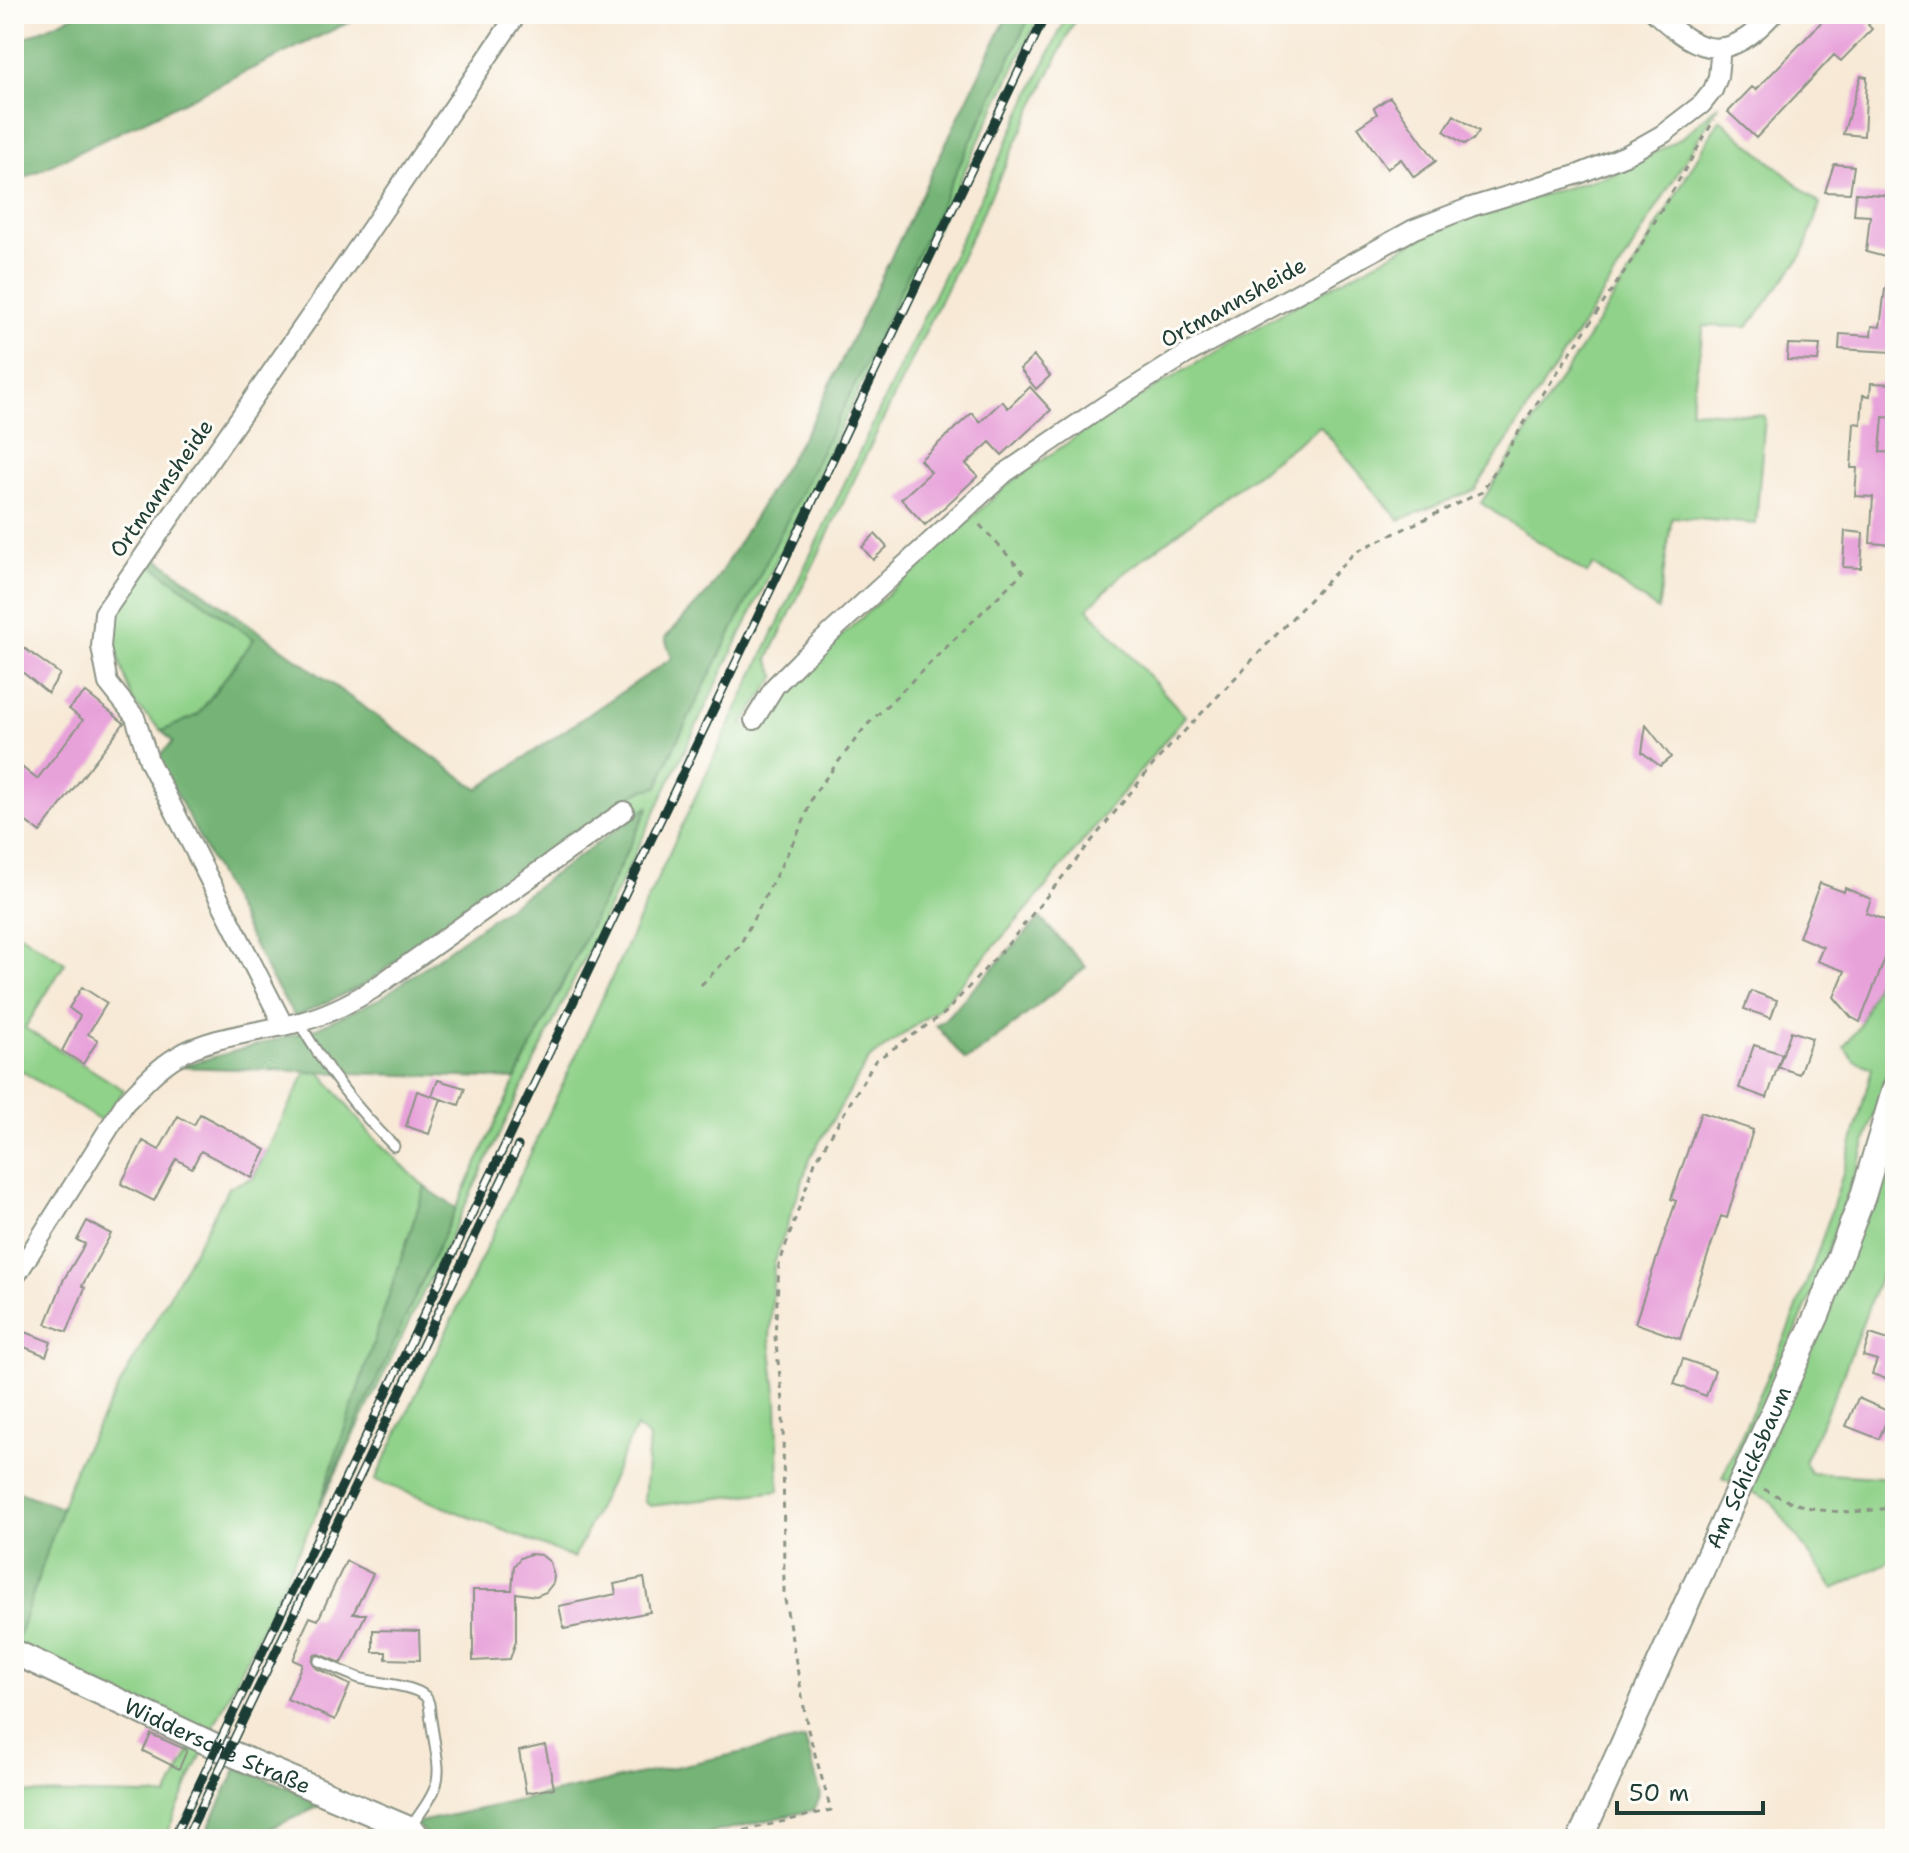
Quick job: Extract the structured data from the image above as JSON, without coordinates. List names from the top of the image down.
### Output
{
  "streets": {
    "street": ["Ortmannsheide", "Am Schicksbaum", "Widdersche Straße"]
  },
  "scale_bar": "50 m"
}
